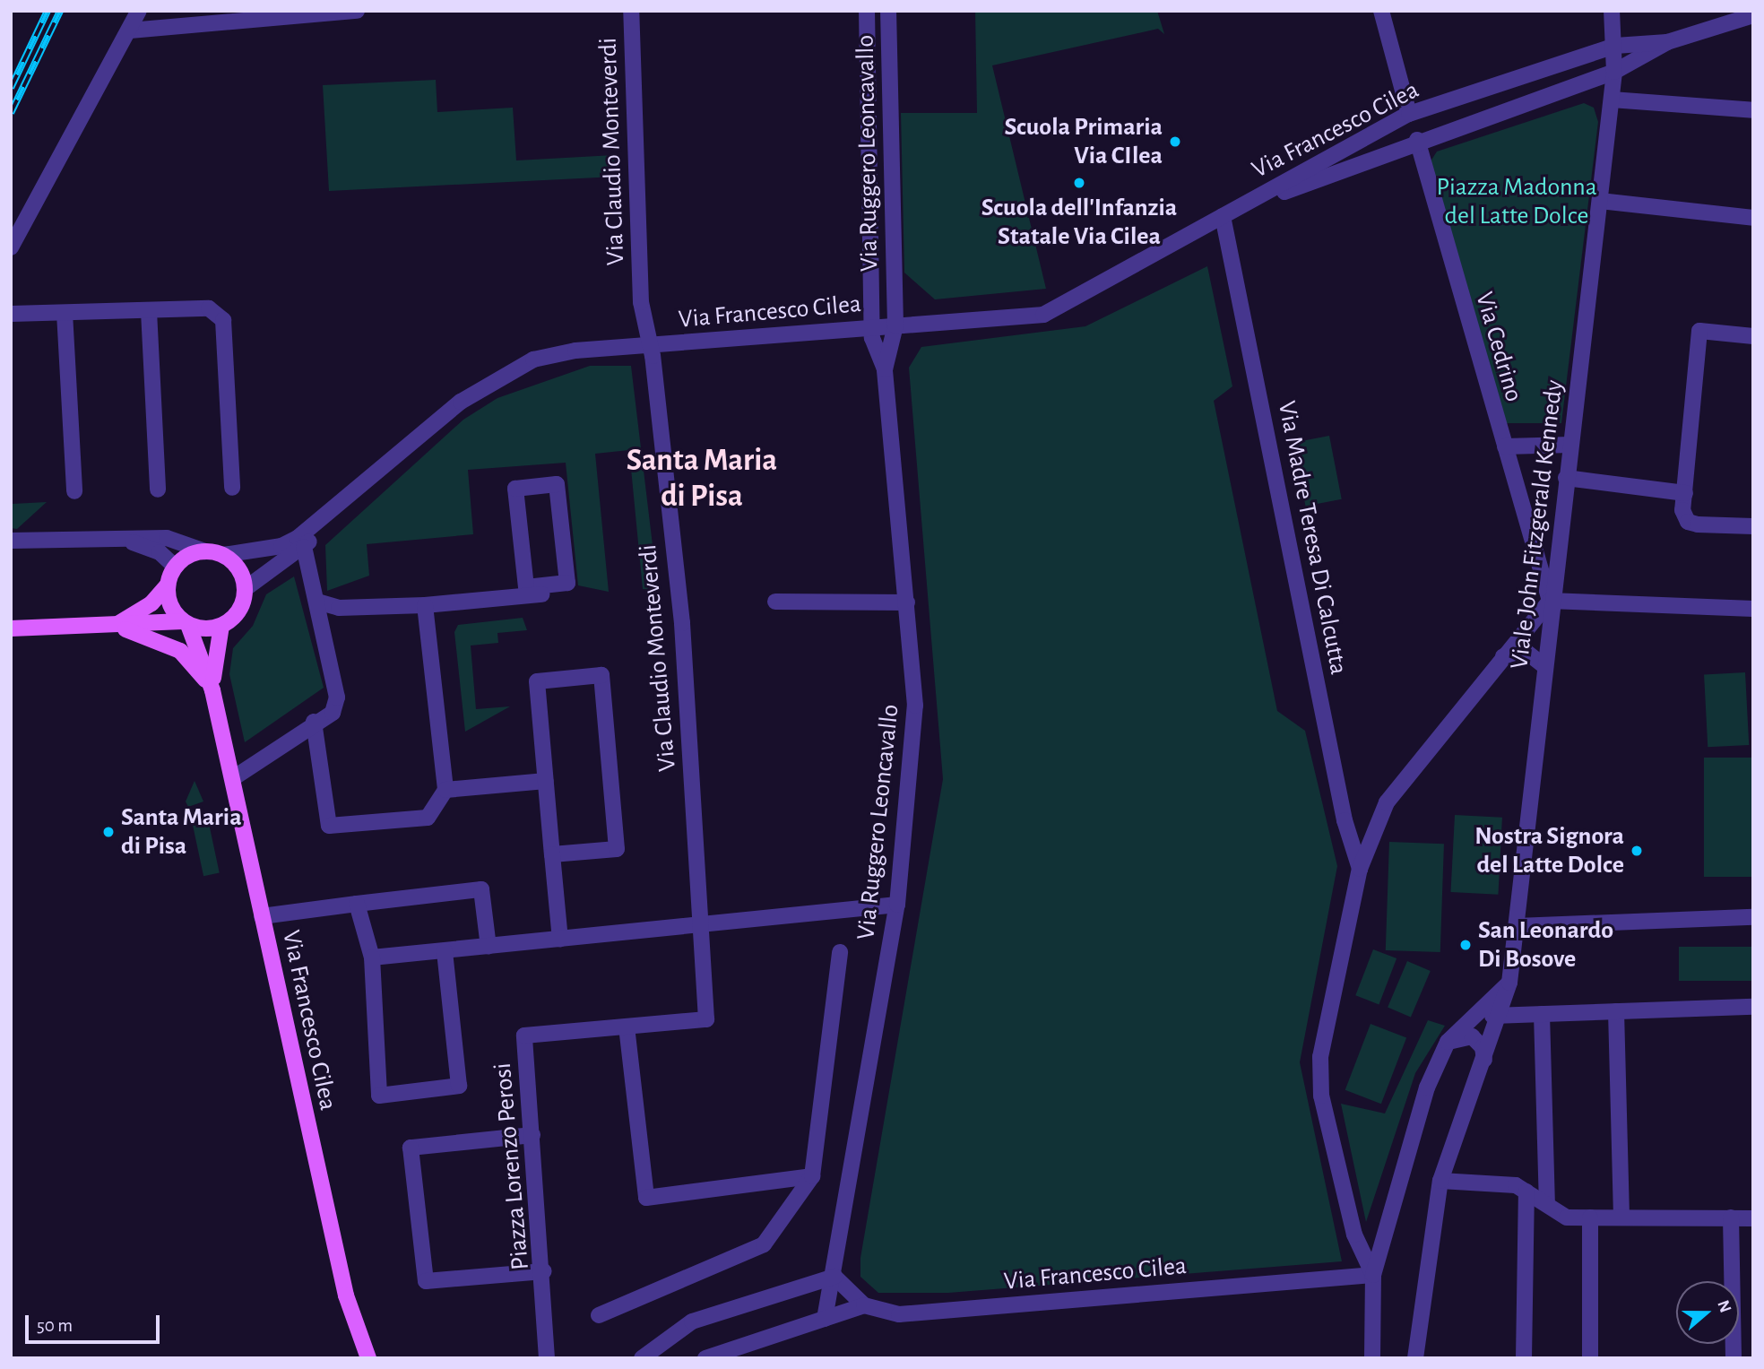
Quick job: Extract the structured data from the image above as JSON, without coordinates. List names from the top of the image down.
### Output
{
  "streets": {
    "main road": ["Via Francesco Cilea"],
    "street": [
      "Via Claudio Monteverdi",
      "Via Ruggero Leoncavallo",
      "Via Cedrino",
      "Viale John Fitzgerald Kennedy",
      "Via Madre Teresa Di Calcutta",
      "Piazza Lorenzo Perosi"
    ]
  },
  "crossings": [
    ["Via Francesco Cilea", "Via Claudio Monteverdi"],
    ["Via Francesco Cilea", "Via Ruggero Leoncavallo"],
    ["Via Francesco Cilea", "Via Cedrino"],
    ["Via Francesco Cilea", "Viale John Fitzgerald Kennedy"],
    ["Via Francesco Cilea", "Via Madre Teresa Di Calcutta"],
    ["Via Claudio Monteverdi", "Piazza Lorenzo Perosi"],
    ["Via Cedrino", "Viale John Fitzgerald Kennedy"]
  ],
  "districts": ["Santa Maria di Pisa"],
  "parks": ["Piazza Madonna del Latte Dolce"],
  "places": [
    "Scuola Primaria Via CIlea",
    "Scuola dell'Infanzia Statale Via Cilea",
    "Santa Maria di Pisa",
    "Nostra Signora del Latte Dolce",
    "San Leonardo Di Bosove"
  ],
  "scale_bar": "50 m",
  "north": "right"
}
